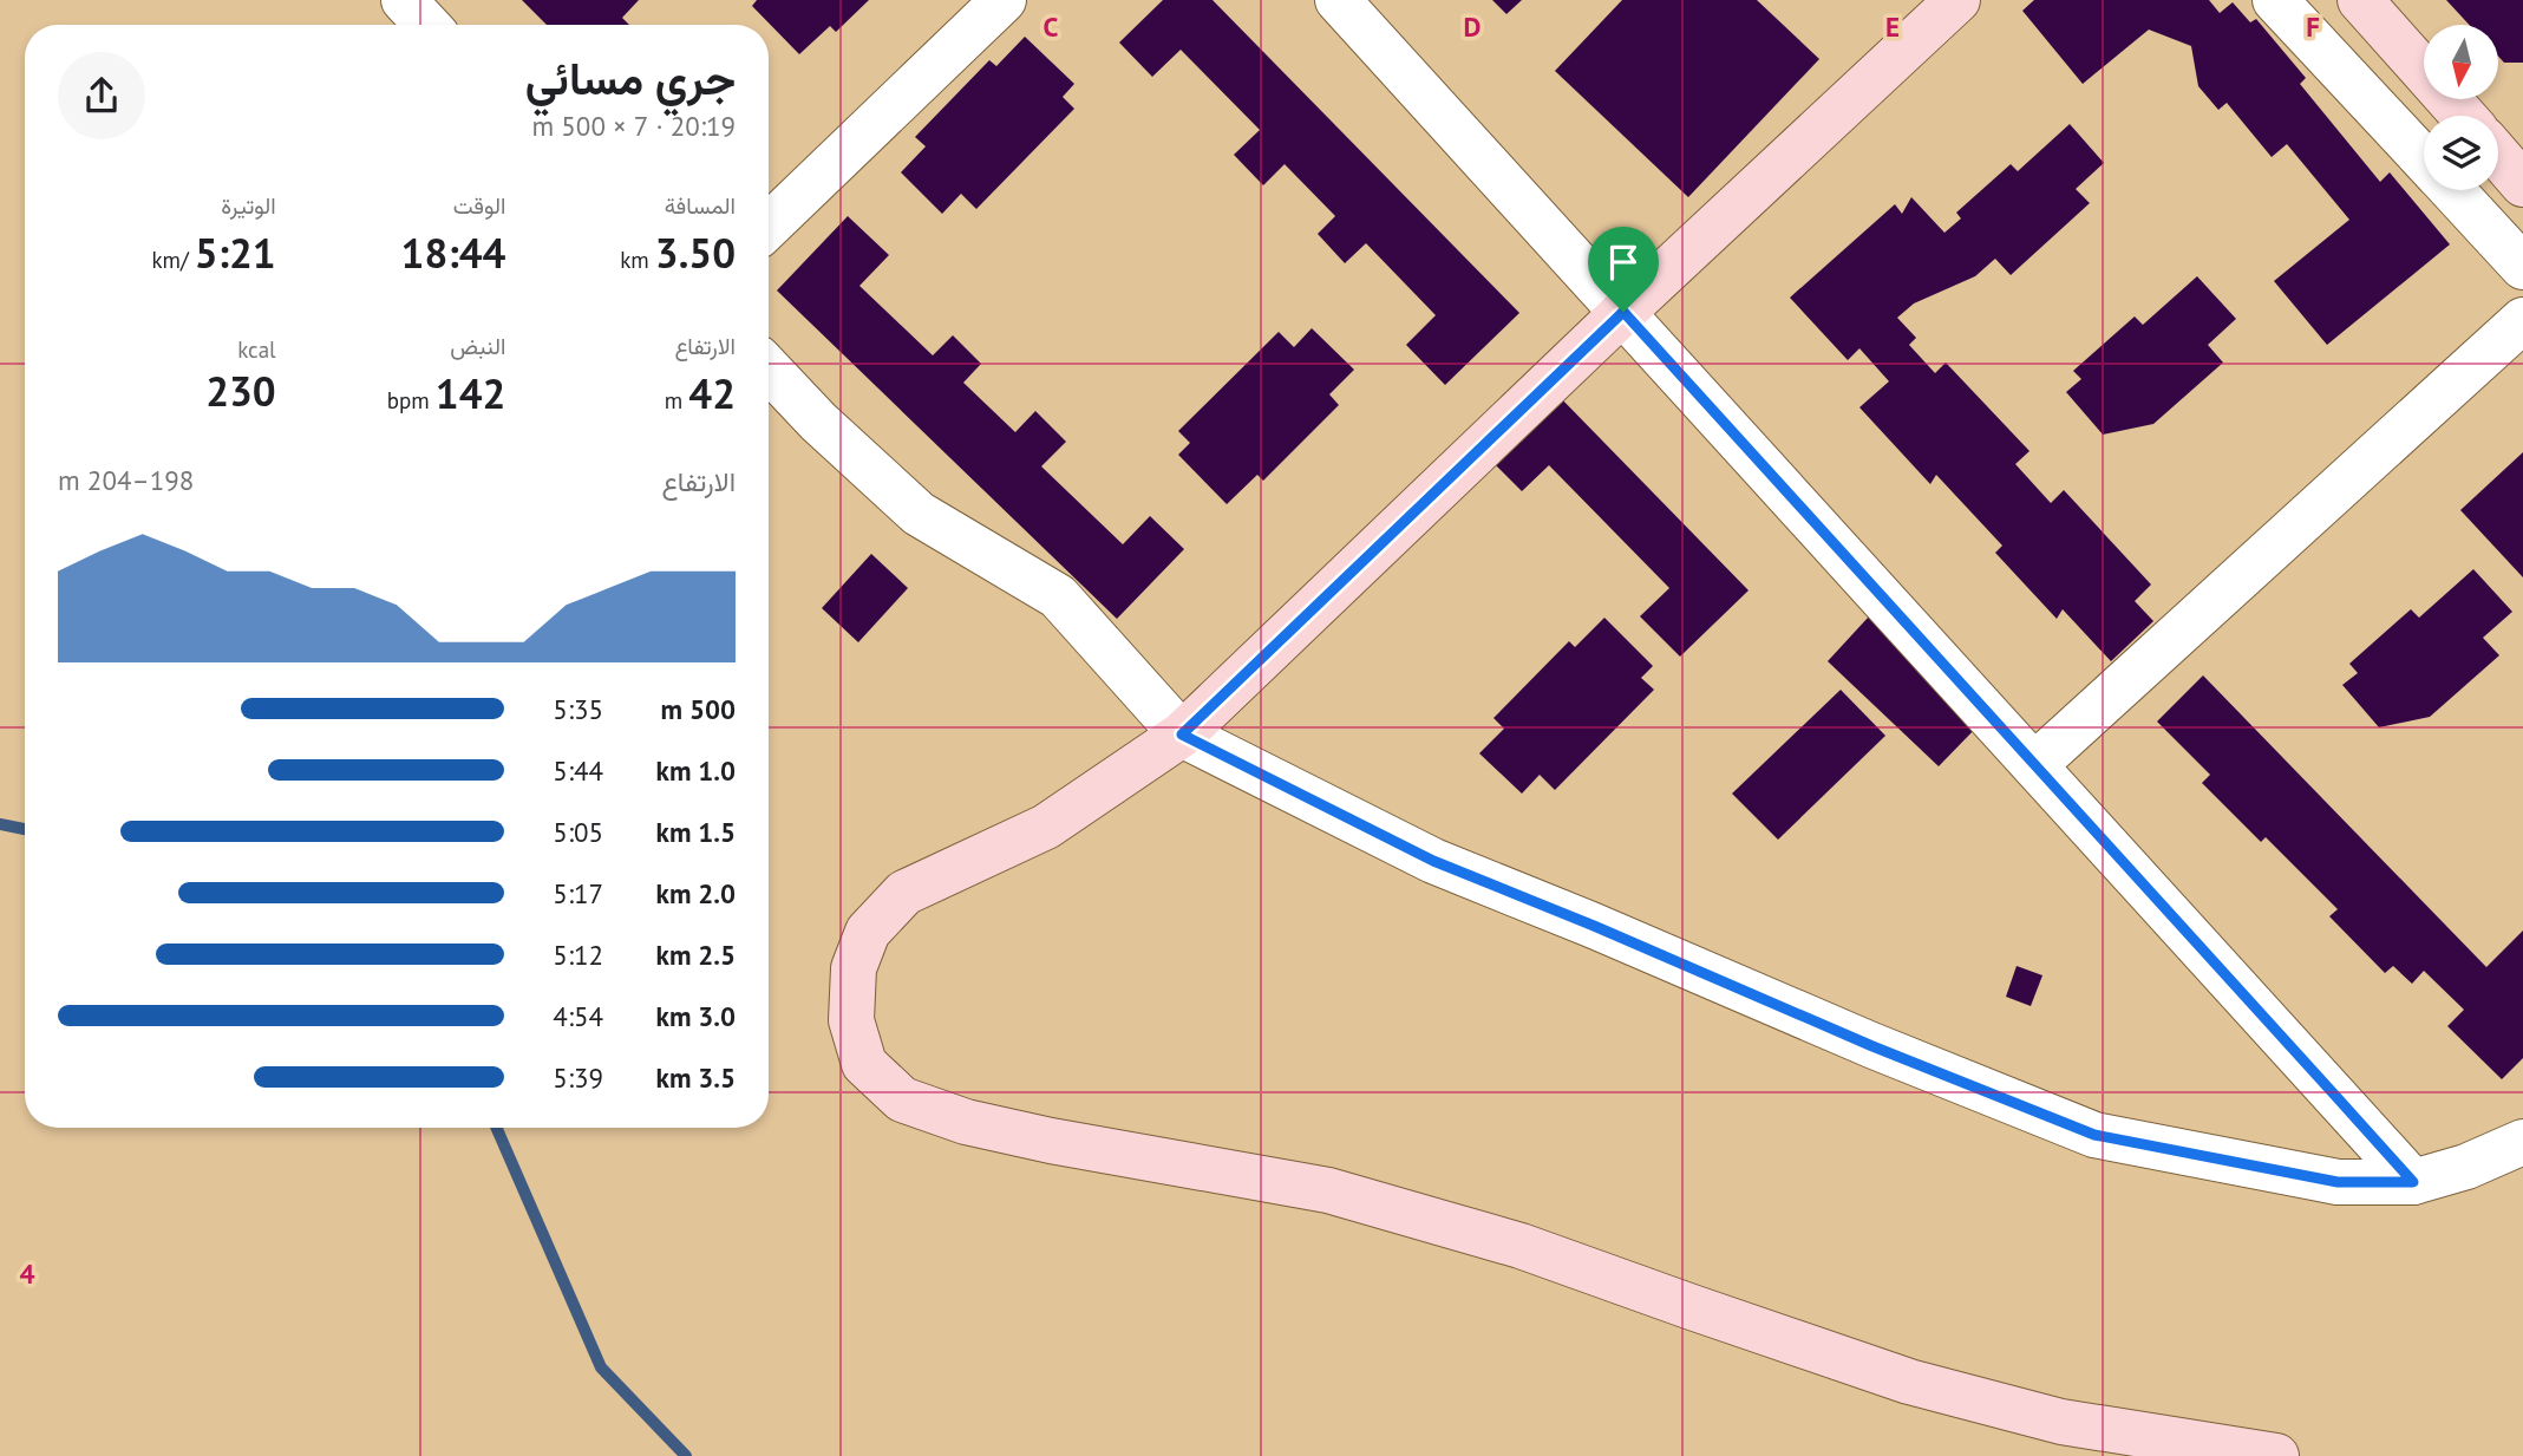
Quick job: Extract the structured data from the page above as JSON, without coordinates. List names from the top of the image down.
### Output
{
  "north": "bottom",
  "page": {
    "heading": ["جري مسائي", "20:19 · 7 × 500 m"],
    "stats": [
      ["المسافة", "3.50 km"],
      ["الوقت", "18:44"],
      ["الوتيرة", "5:21 /km"],
      ["الارتفاع", "42 m"],
      ["النبض", "142 bpm"],
      ["kcal", "230"]
    ],
    "chart": ["الارتفاع", "198–204 m"],
    "list": [
      {
        "name": "500 m",
        "note": "5:35"
      },
      {
        "name": "1.0 km",
        "note": "5:44"
      },
      {
        "name": "1.5 km",
        "note": "5:05"
      },
      {
        "name": "2.0 km",
        "note": "5:17"
      },
      {
        "name": "2.5 km",
        "note": "5:12"
      },
      {
        "name": "3.0 km",
        "note": "4:54"
      },
      {
        "name": "3.5 km",
        "note": "5:39"
      }
    ]
  },
  "grid": {
    "columns": [
      "C",
      "D",
      "E",
      "F"
    ],
    "rows": ["4"]
  }
}
